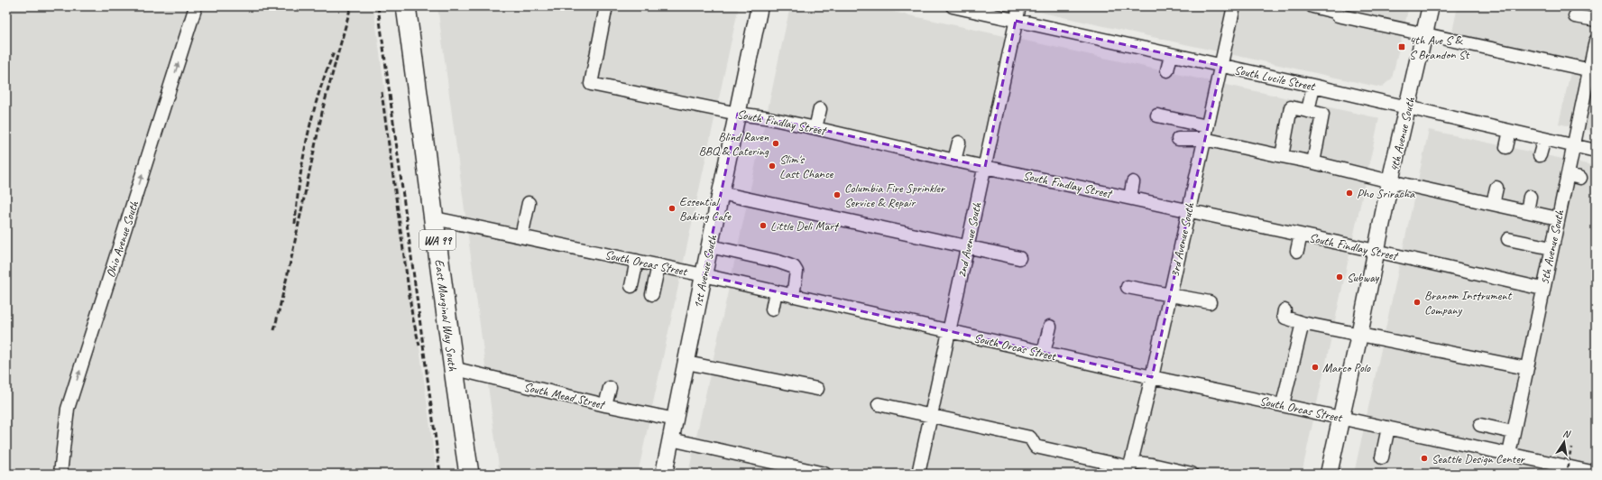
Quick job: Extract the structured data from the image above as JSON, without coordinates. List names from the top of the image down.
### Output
{
  "streets": {
    "highway": ["WA 99", "East Marginal Way South"],
    "main road": ["4th Avenue South", "1st Avenue South"],
    "street": [
      "South Lucile Street",
      "South Findlay Street",
      "Ohio Avenue South",
      "2nd Avenue South",
      "3rd Avenue South",
      "5th Avenue South",
      "South Orcas Street",
      "South Mead Street"
    ]
  },
  "crossings": [
    ["South Lucile Street", "4th Avenue South"],
    ["South Lucile Street", "2nd Avenue South"],
    ["South Lucile Street", "3rd Avenue South"],
    ["South Lucile Street", "5th Avenue South"],
    ["South Findlay Street", "4th Avenue South"],
    ["South Findlay Street", "2nd Avenue South"],
    ["South Findlay Street", "3rd Avenue South"],
    ["South Findlay Street", "5th Avenue South"],
    ["South Findlay Street", "1st Avenue South"],
    ["4th Avenue South", "South Orcas Street"],
    ["2nd Avenue South", "South Orcas Street"],
    ["3rd Avenue South", "South Orcas Street"],
    ["5th Avenue South", "South Orcas Street"],
    ["South Orcas Street", "1st Avenue South"],
    ["South Orcas Street", "East Marginal Way South"],
    ["1st Avenue South", "South Mead Street"],
    ["East Marginal Way South", "South Mead Street"]
  ],
  "one_way": ["Ohio Avenue South"],
  "places": {
    "transit": ["4th Ave S & S Brandon St"],
    "other": [
      "Blind Raven BBQ & Catering",
      "Slim's Last Chance",
      "Pho Sriracha",
      "Columbia Fire Sprinkler Service & Repair",
      "Essential Baking Cafe",
      "Little Deli Mart",
      "Subway",
      "Branom Instrument Company",
      "Marco Polo",
      "Seattle Design Center"
    ]
  },
  "north": "top"
}
